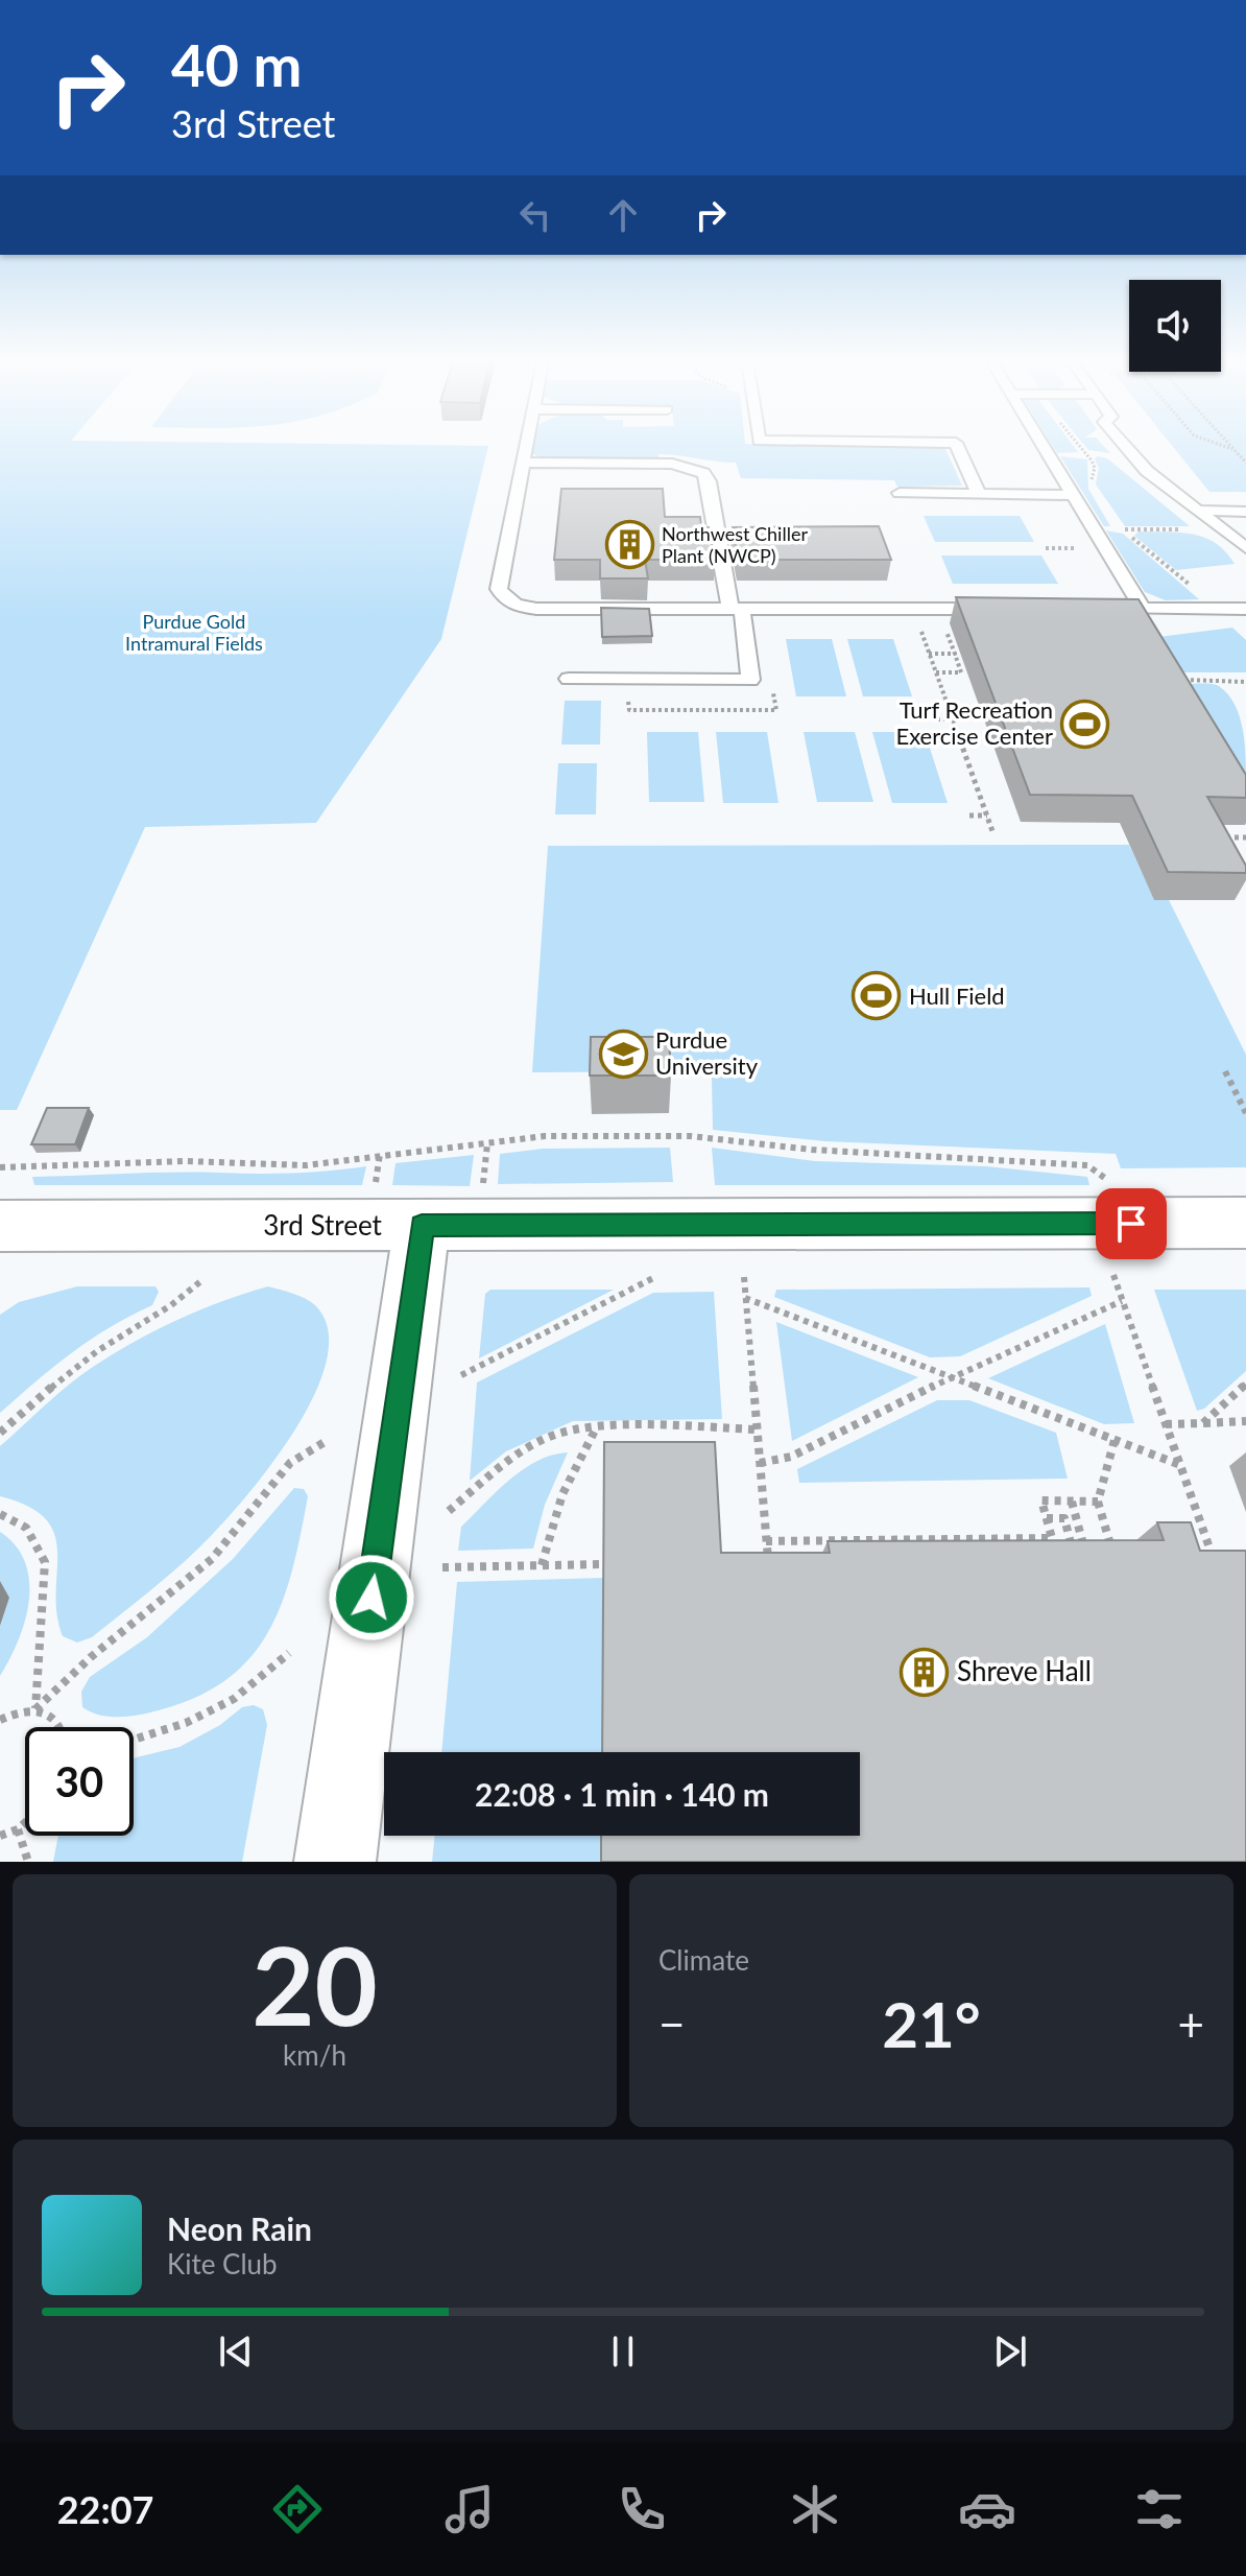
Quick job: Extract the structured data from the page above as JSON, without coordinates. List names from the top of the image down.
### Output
{
  "streets": {
    "street": ["3rd Street"]
  },
  "parks": ["Purdue Gold Intramural Fields"],
  "places": {
    "building": ["Northwest Chiller Plant (NWCP)", "Shreve Hall"],
    "sports": ["Turf Recreation Exercise Center", "Hull Field"],
    "school or university": ["Purdue University"]
  },
  "page": {
    "turn": ["40 m", "3rd Street"],
    "limit": "30",
    "trip": "22:08 · 1 min · 140 m",
    "tile": [
      ["20", "km/h"],
      "Climate"
    ],
    "heat": ["−", "21°", "+"],
    "song": ["Neon Rain", "Kite Club"],
    "tabs": "22:07"
  }
}
